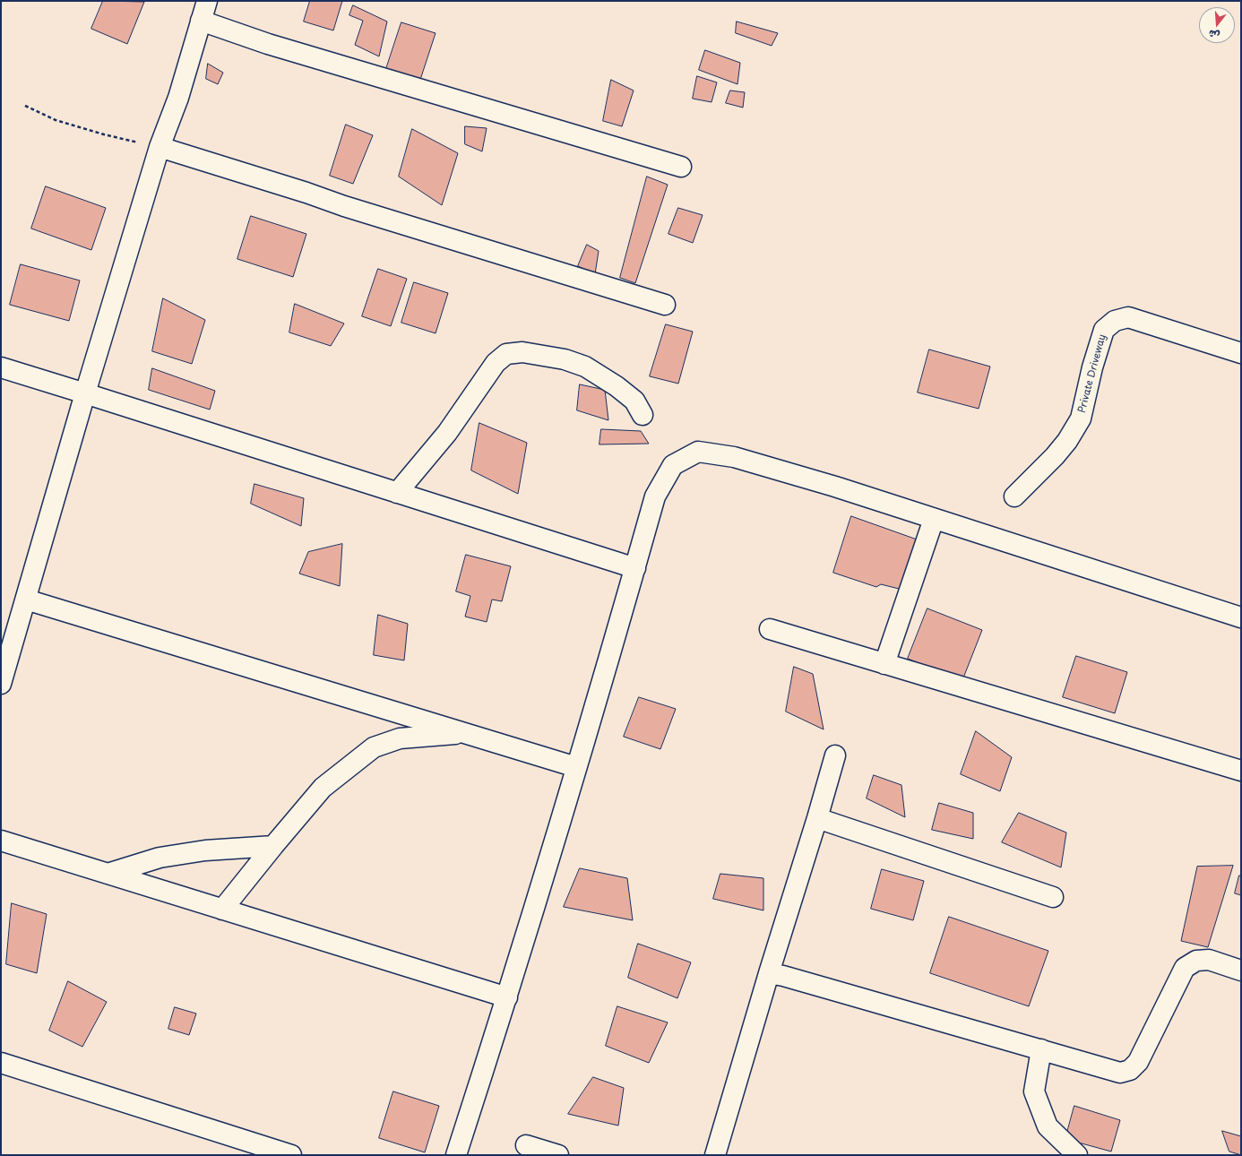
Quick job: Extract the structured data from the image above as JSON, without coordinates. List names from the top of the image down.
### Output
{
  "streets": {
    "street": ["Private Driveway"]
  },
  "north": "bottom"
}
